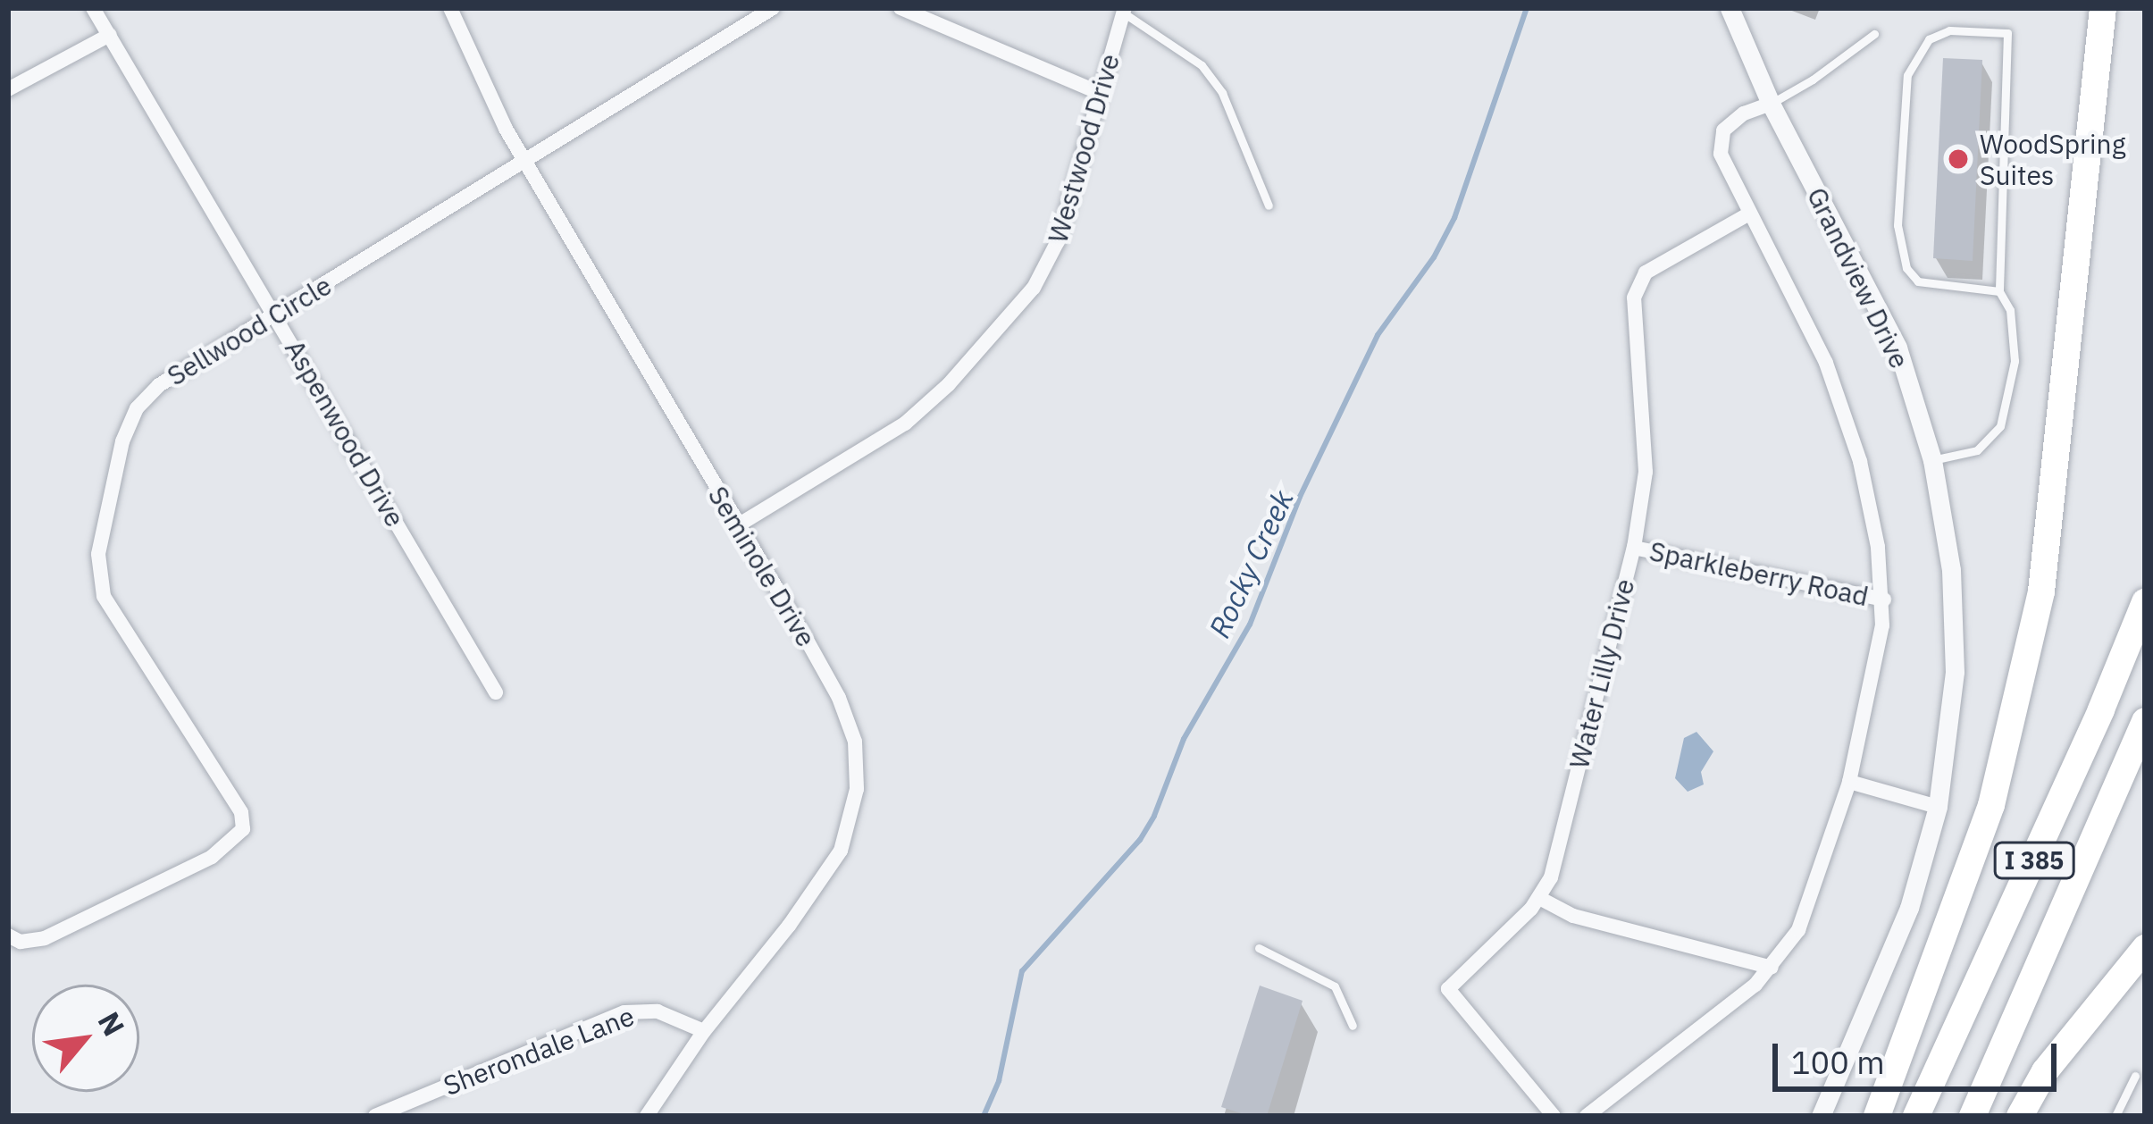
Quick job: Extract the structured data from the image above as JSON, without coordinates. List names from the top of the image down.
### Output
{
  "streets": {
    "highway": ["I 385"],
    "street": [
      "Westwood Drive",
      "Grandview Drive",
      "Sellwood Circle",
      "Aspenwood Drive",
      "Seminole Drive",
      "Sparkleberry Road",
      "Water Lilly Drive",
      "Sherondale Lane"
    ]
  },
  "crossings": [
    ["Westwood Drive", "Seminole Drive"],
    ["Sellwood Circle", "Aspenwood Drive"],
    ["Sellwood Circle", "Seminole Drive"],
    ["Seminole Drive", "Sherondale Lane"],
    ["Sparkleberry Road", "Water Lilly Drive"]
  ],
  "water": ["Rocky Creek"],
  "places": ["WoodSpring Suites"],
  "scale_bar": "100 m",
  "north": "top right"
}
